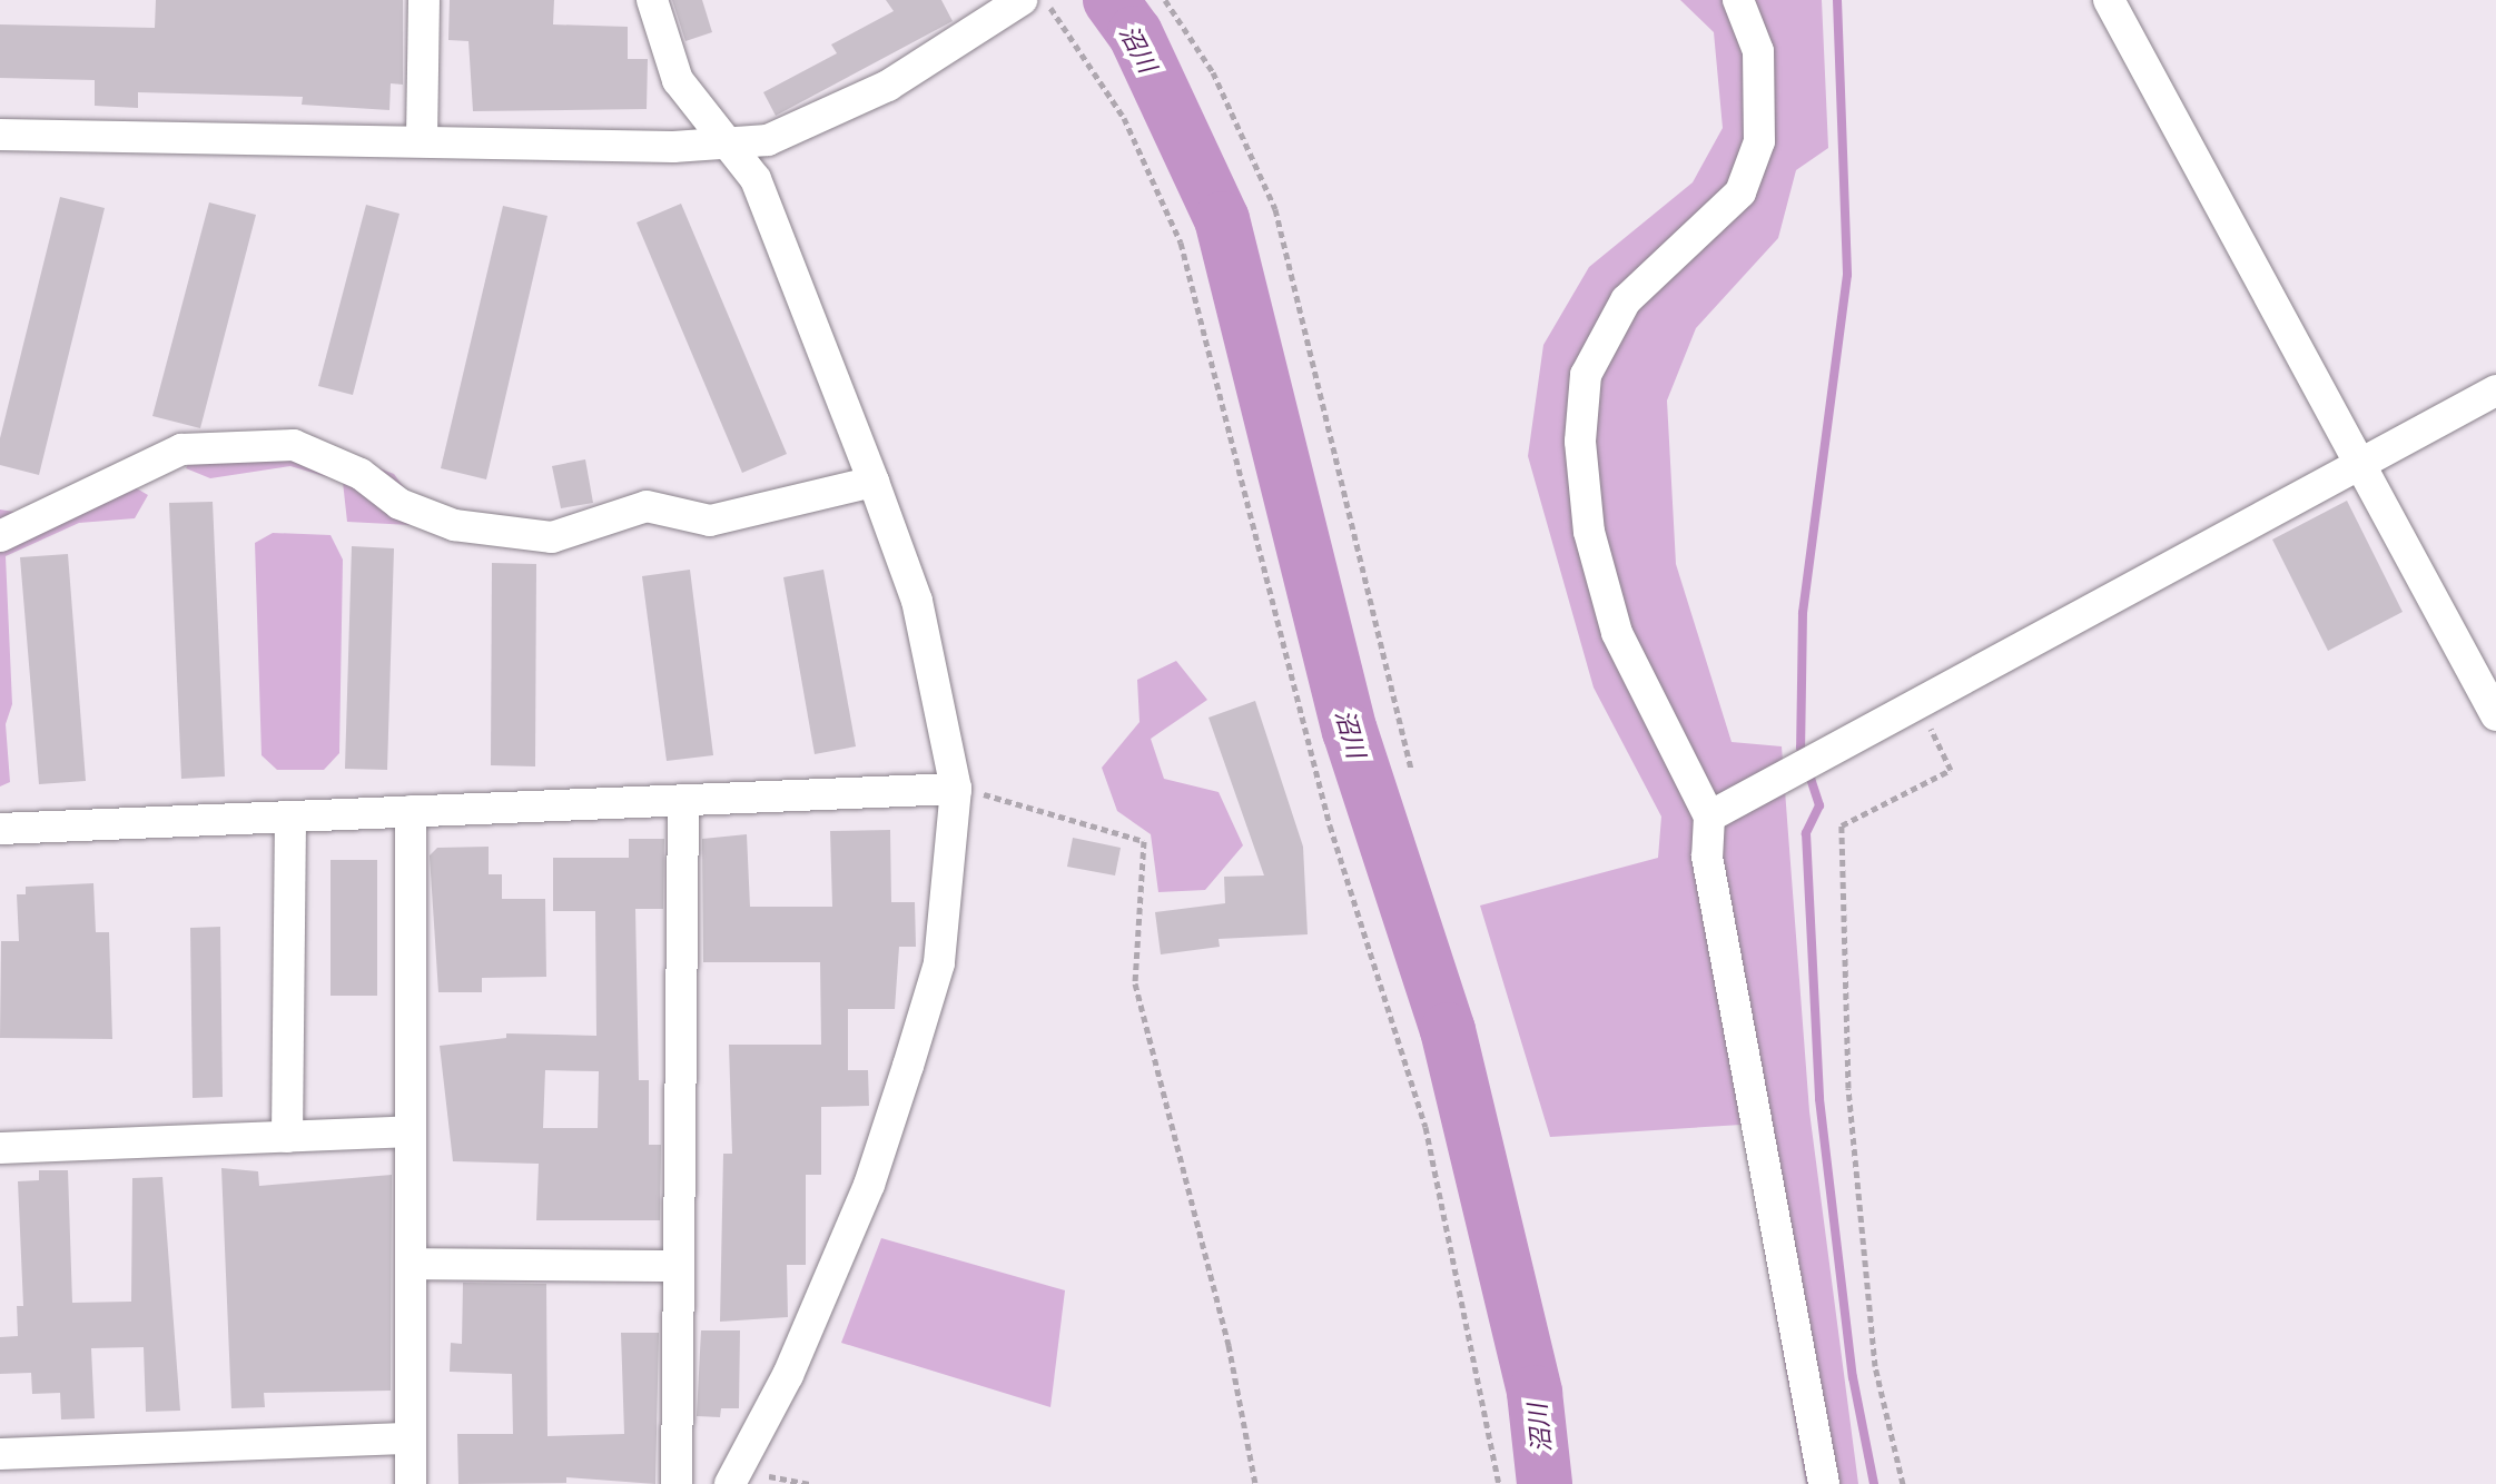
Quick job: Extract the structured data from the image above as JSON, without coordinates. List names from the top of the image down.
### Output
{
  "water": ["沼川"]
}
